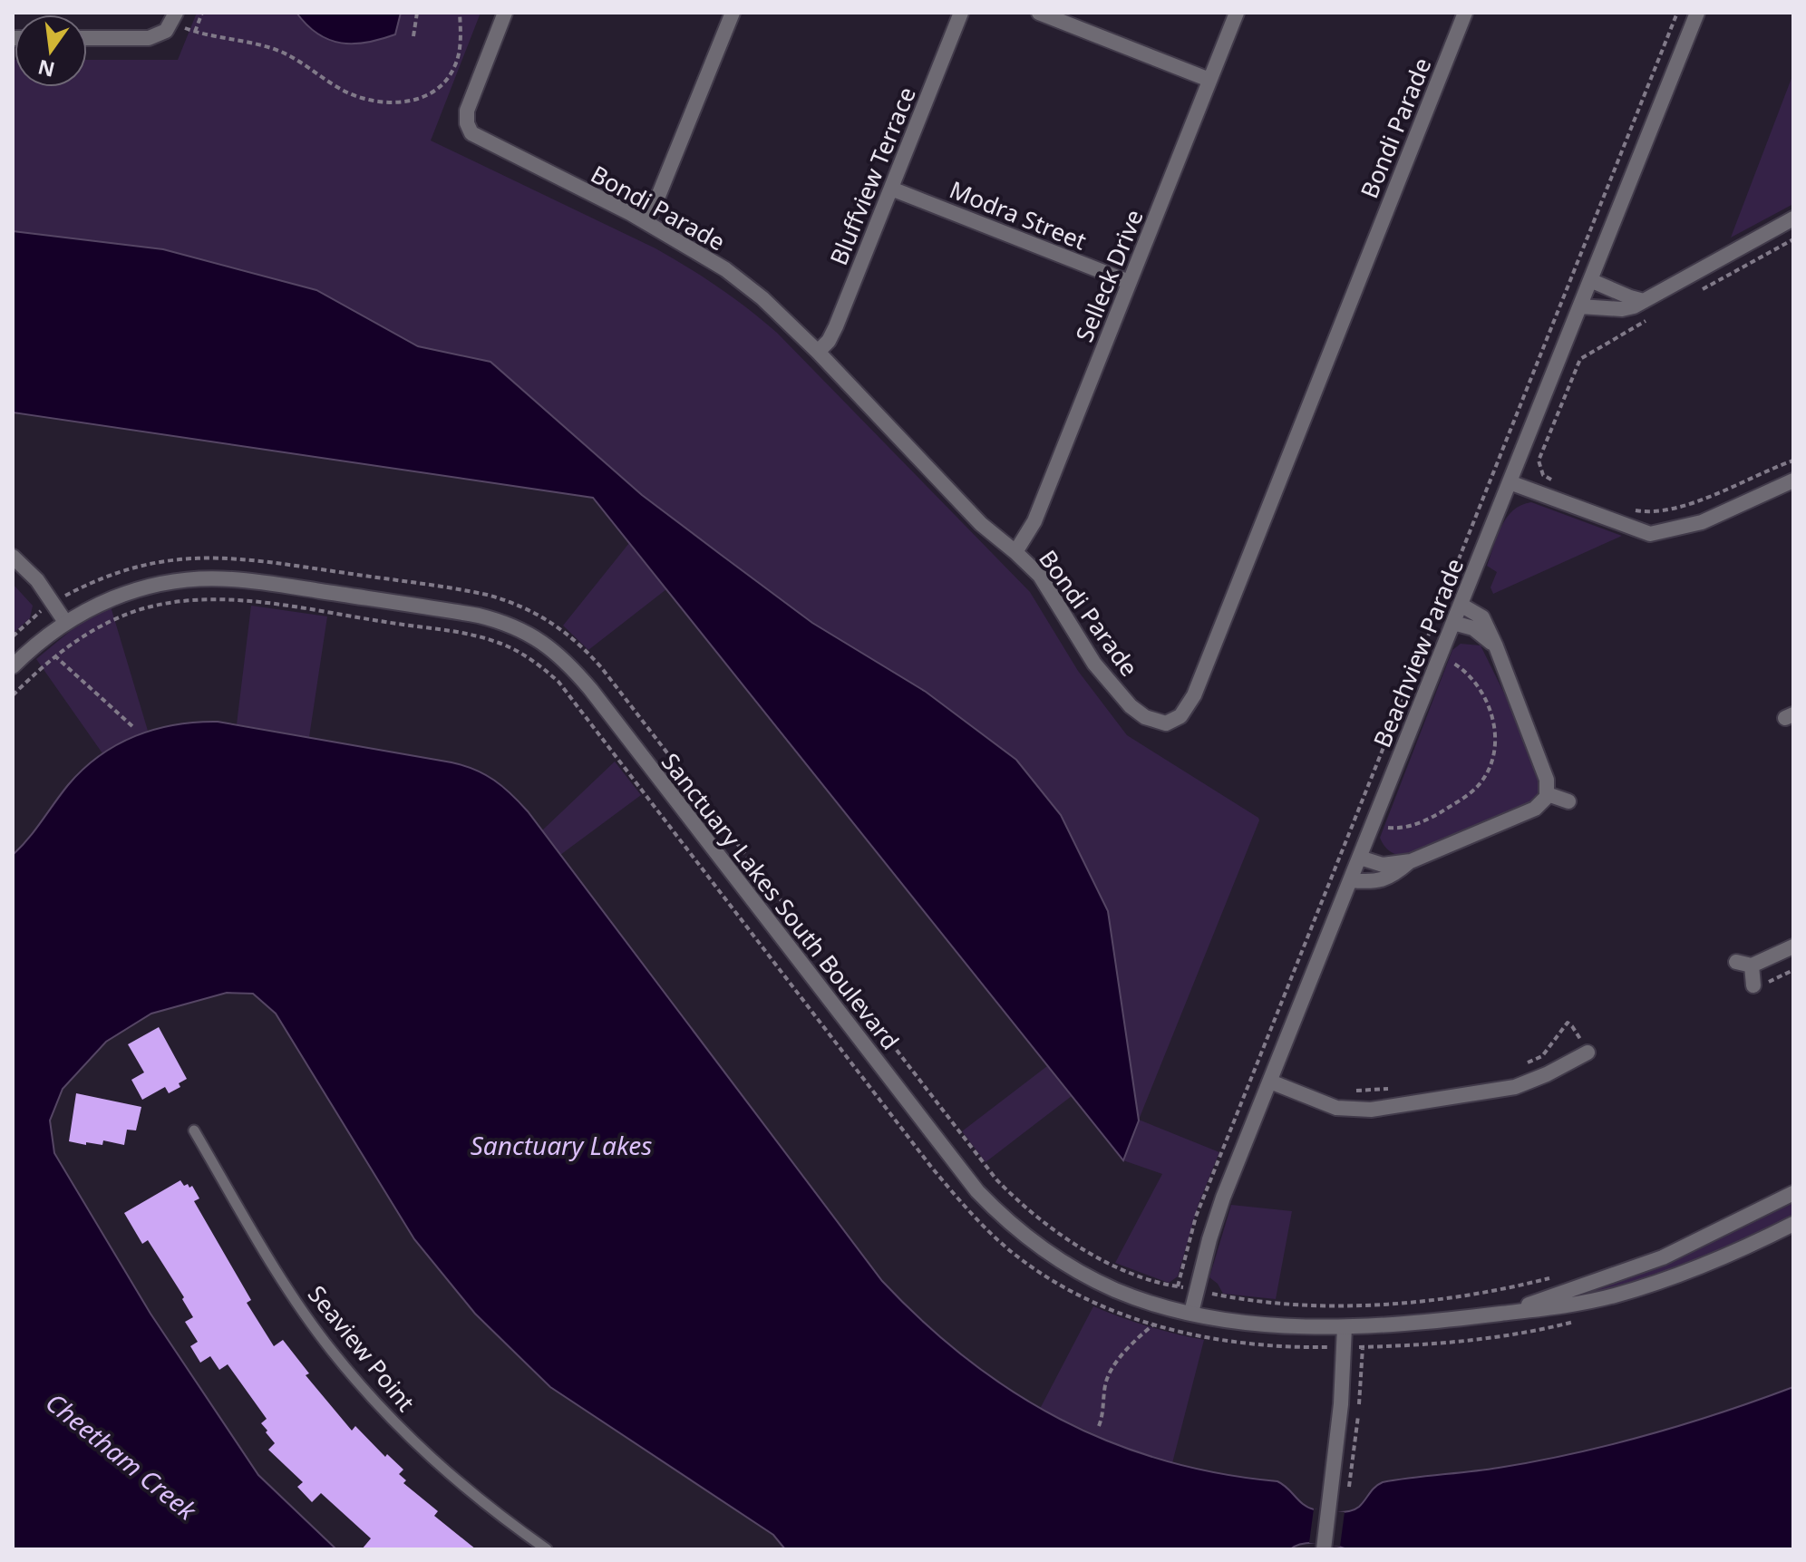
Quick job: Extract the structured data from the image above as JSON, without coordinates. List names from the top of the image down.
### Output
{
  "streets": {
    "street": [
      "Bondi Parade",
      "Bluffview Terrace",
      "Modra Street",
      "Selleck Drive",
      "Beachview Parade",
      "Sanctuary Lakes South Boulevard"
    ],
    "lane": ["Seaview Point"]
  },
  "crossings": [
    ["Bondi Parade", "Bluffview Terrace"],
    ["Bondi Parade", "Selleck Drive"],
    ["Bluffview Terrace", "Modra Street"],
    ["Modra Street", "Selleck Drive"],
    ["Beachview Parade", "Sanctuary Lakes South Boulevard"]
  ],
  "water": ["Sanctuary Lakes", "Cheetham Creek"],
  "north": "bottom"
}
